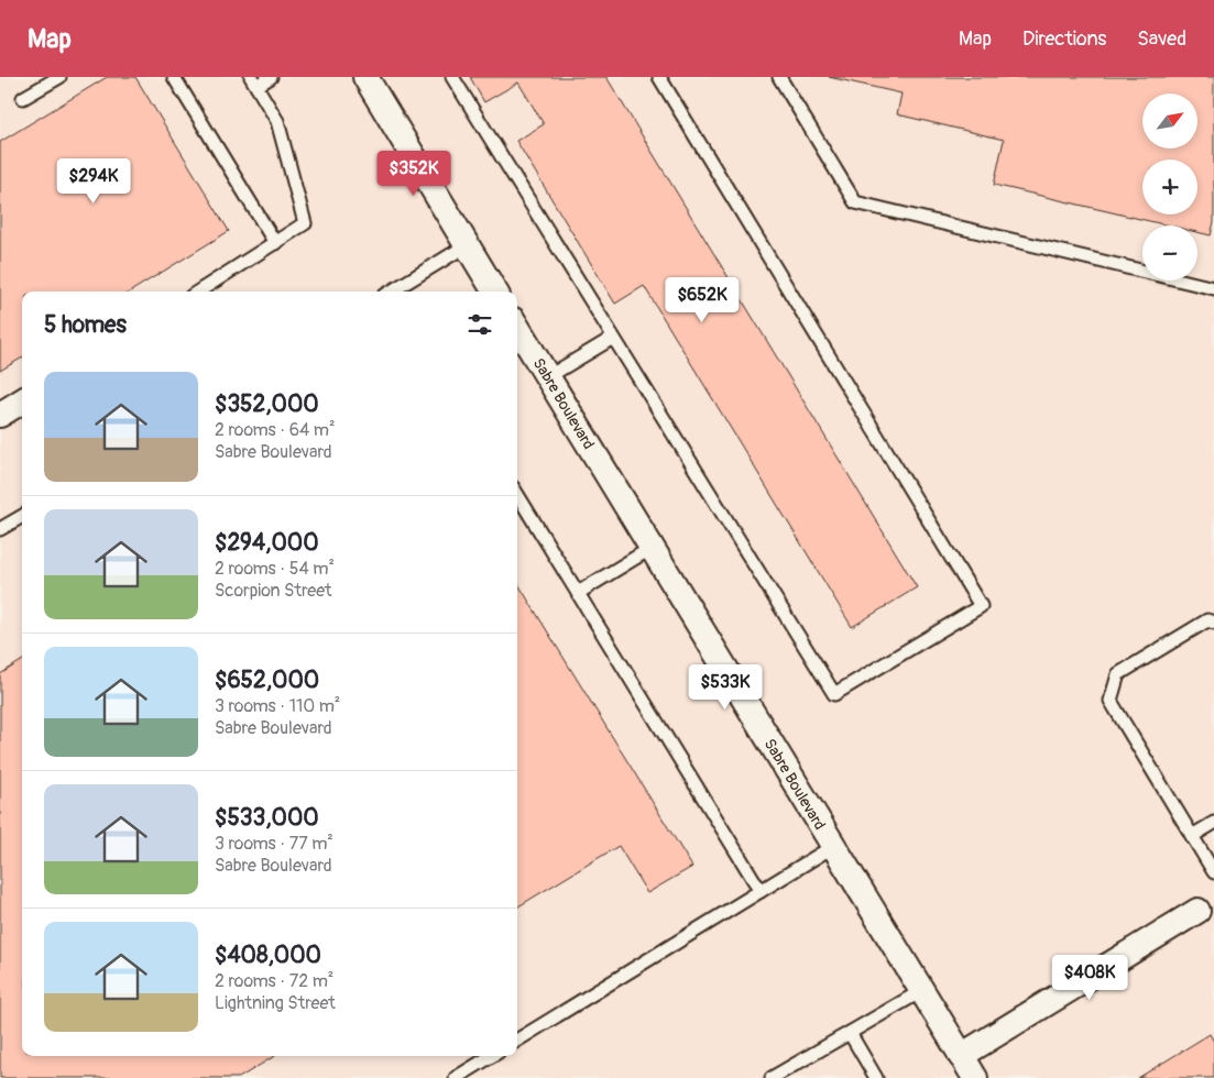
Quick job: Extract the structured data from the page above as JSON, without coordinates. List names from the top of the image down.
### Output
{
  "streets": {
    "street": ["Sabre Boulevard"]
  },
  "north": "top right",
  "page": {
    "header": "Map",
    "nav": ["Map", "Directions", "Saved"],
    "map_buttons": ["+", "−"],
    "price": [
      "$352K",
      "$294K",
      "$652K",
      "$533K",
      "$408K"
    ],
    "heading": "5 homes",
    "list": [
      {
        "name": "$352,000",
        "note": "2 rooms · 64 m² · Sabre Boulevard"
      },
      {
        "name": "$294,000",
        "note": "2 rooms · 54 m² · Scorpion Street"
      },
      {
        "name": "$652,000",
        "note": "3 rooms · 110 m² · Sabre Boulevard"
      },
      {
        "name": "$533,000",
        "note": "3 rooms · 77 m² · Sabre Boulevard"
      },
      {
        "name": "$408,000",
        "note": "2 rooms · 72 m² · Lightning Street"
      }
    ]
  }
}
